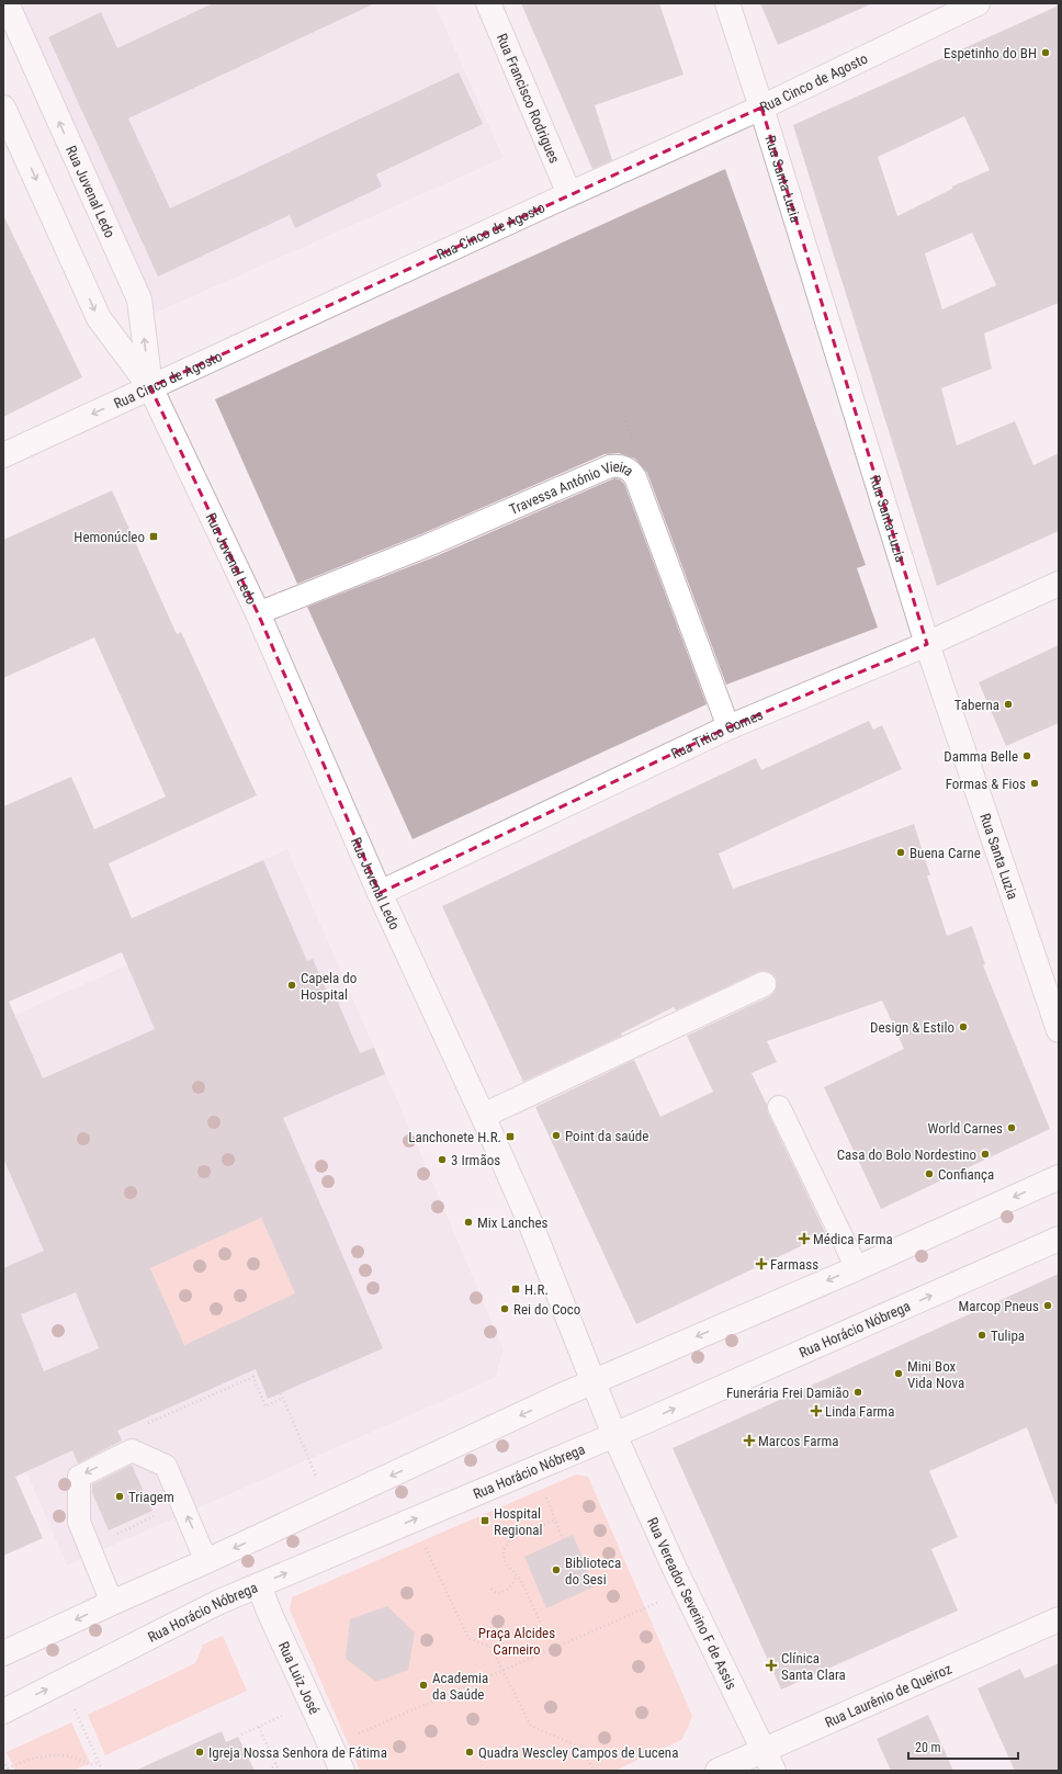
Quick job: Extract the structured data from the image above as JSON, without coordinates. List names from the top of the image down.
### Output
{
  "streets": {
    "street": [
      "Rua Cinco de Agosto",
      "Rua Francisco Rodrigues",
      "Rua Santa Luzia",
      "Rua Juvenal Ledo",
      "Rua Titico Gomes",
      "Rua Horácio Nóbrega",
      "Rua Vereador Severino F de Assis",
      "Rua Luiz José",
      "Rua Laurênio de Queiroz"
    ],
    "lane": ["Travessa António Vieira"]
  },
  "crossings": [
    ["Rua Cinco de Agosto", "Rua Francisco Rodrigues"],
    ["Rua Cinco de Agosto", "Rua Santa Luzia"],
    ["Rua Cinco de Agosto", "Rua Juvenal Ledo"],
    ["Rua Santa Luzia", "Rua Titico Gomes"],
    ["Rua Juvenal Ledo", "Travessa António Vieira"],
    ["Rua Juvenal Ledo", "Rua Titico Gomes"],
    ["Rua Juvenal Ledo", "Rua Vereador Severino F de Assis"],
    ["Travessa António Vieira", "Rua Titico Gomes"],
    ["Rua Horácio Nóbrega", "Rua Vereador Severino F de Assis"],
    ["Rua Horácio Nóbrega", "Rua Luiz José"],
    ["Rua Vereador Severino F de Assis", "Rua Laurênio de Queiroz"]
  ],
  "parks": ["Praça Alcides Carneiro"],
  "places": {
    "other": [
      "Espetinho do BH",
      "Taberna",
      "Damma Belle",
      "Formas & Fios",
      "Buena Carne",
      "Capela do Hospital",
      "Design & Estilo",
      "World Carnes",
      "Point da saúde",
      "Casa do Bolo Nordestino",
      "3 Irmãos",
      "Confiança",
      "Mix Lanches",
      "Marcop Pneus",
      "Rei do Coco",
      "Tulipa",
      "Mini Box Vida Nova",
      "Funerária Frei Damião",
      "Triagem",
      "Biblioteca do Sesi",
      "Academia da Saúde",
      "Igreja Nossa Senhora de Fátima",
      "Quadra Wescley Campos de Lucena"
    ],
    "transit": [
      "Hemonúcleo",
      "Lanchonete H.R.",
      "H.R.",
      "Hospital Regional"
    ],
    "health": [
      "Médica Farma",
      "Farmass",
      "Linda Farma",
      "Marcos Farma",
      "Clínica Santa Clara"
    ]
  },
  "scale_bar": "20 m"
}
